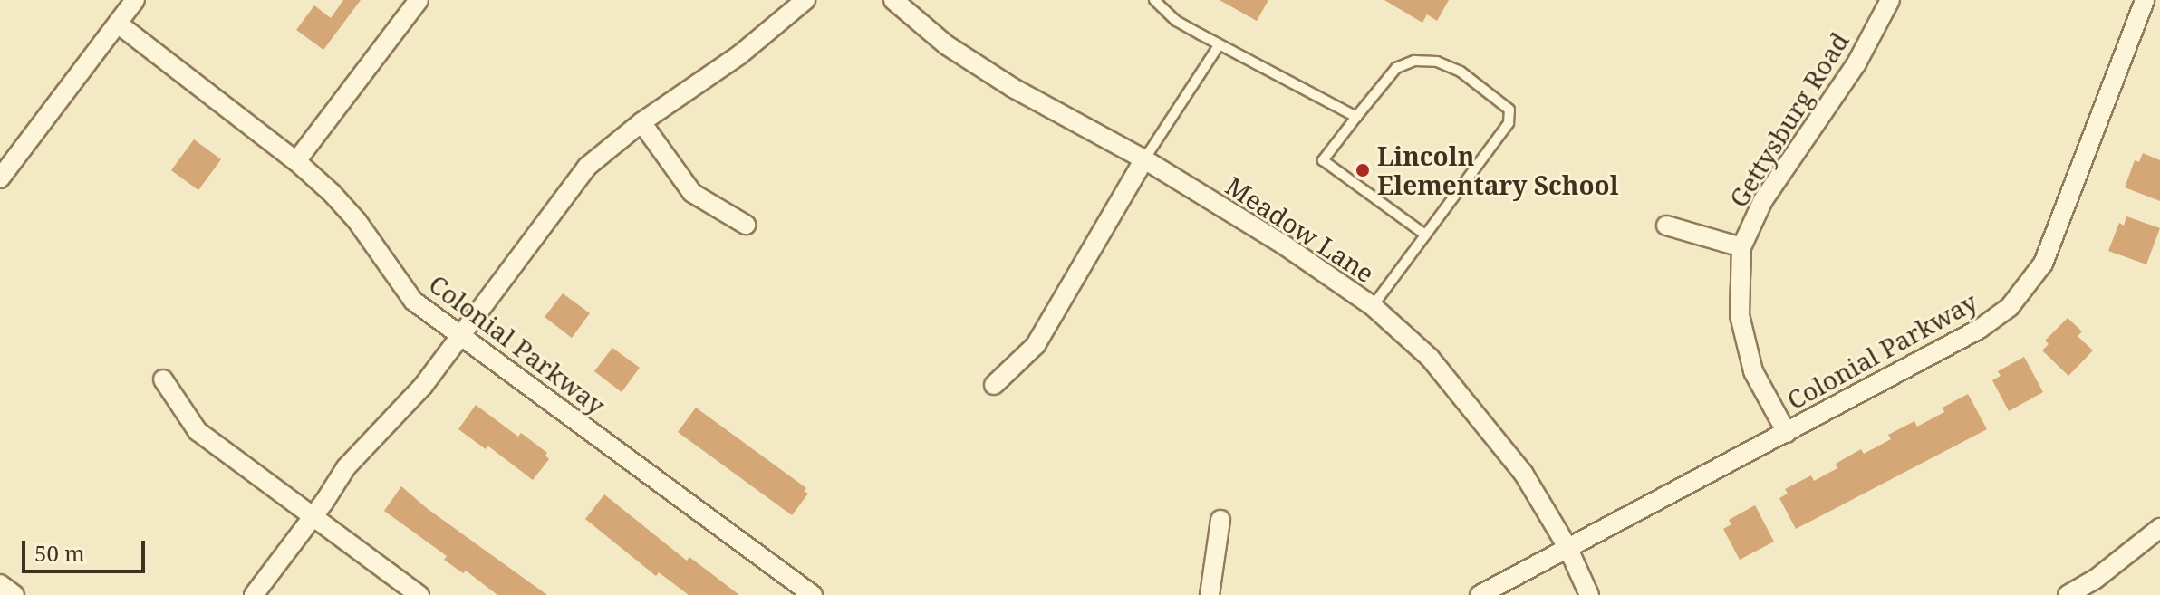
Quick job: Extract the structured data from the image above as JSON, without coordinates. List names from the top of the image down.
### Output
{
  "streets": {
    "street": ["Gettysburg Road", "Meadow Lane", "Colonial Parkway"]
  },
  "crossings": [
    ["Gettysburg Road", "Colonial Parkway"],
    ["Meadow Lane", "Colonial Parkway"]
  ],
  "places": ["Lincoln Elementary School"],
  "scale_bar": "50 m"
}
